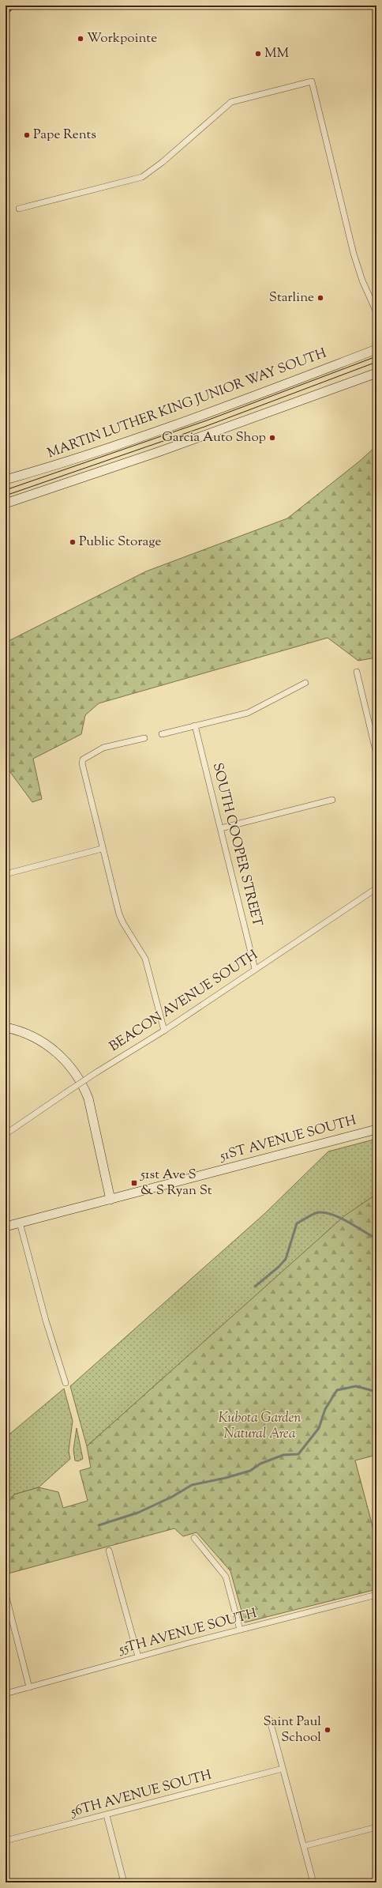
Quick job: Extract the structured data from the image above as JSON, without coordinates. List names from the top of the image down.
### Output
{
  "streets": {
    "main road": ["MARTIN LUTHER KING JUNIOR WAY SOUTH", "51ST AVENUE SOUTH"],
    "street": [
      "SOUTH COOPER STREET",
      "BEACON AVENUE SOUTH",
      "55TH AVENUE SOUTH",
      "56TH AVENUE SOUTH"
    ]
  },
  "crossings": [
    ["SOUTH COOPER STREET", "BEACON AVENUE SOUTH"]
  ],
  "parks": ["Kubota Garden Natural Area"],
  "places": {
    "other": [
      "Workpointe",
      "MM",
      "Pape Rents",
      "Starline",
      "Garcia Auto Shop",
      "Public Storage",
      "Saint Paul School"
    ],
    "transit": ["51st Ave S & S Ryan St"]
  }
}
